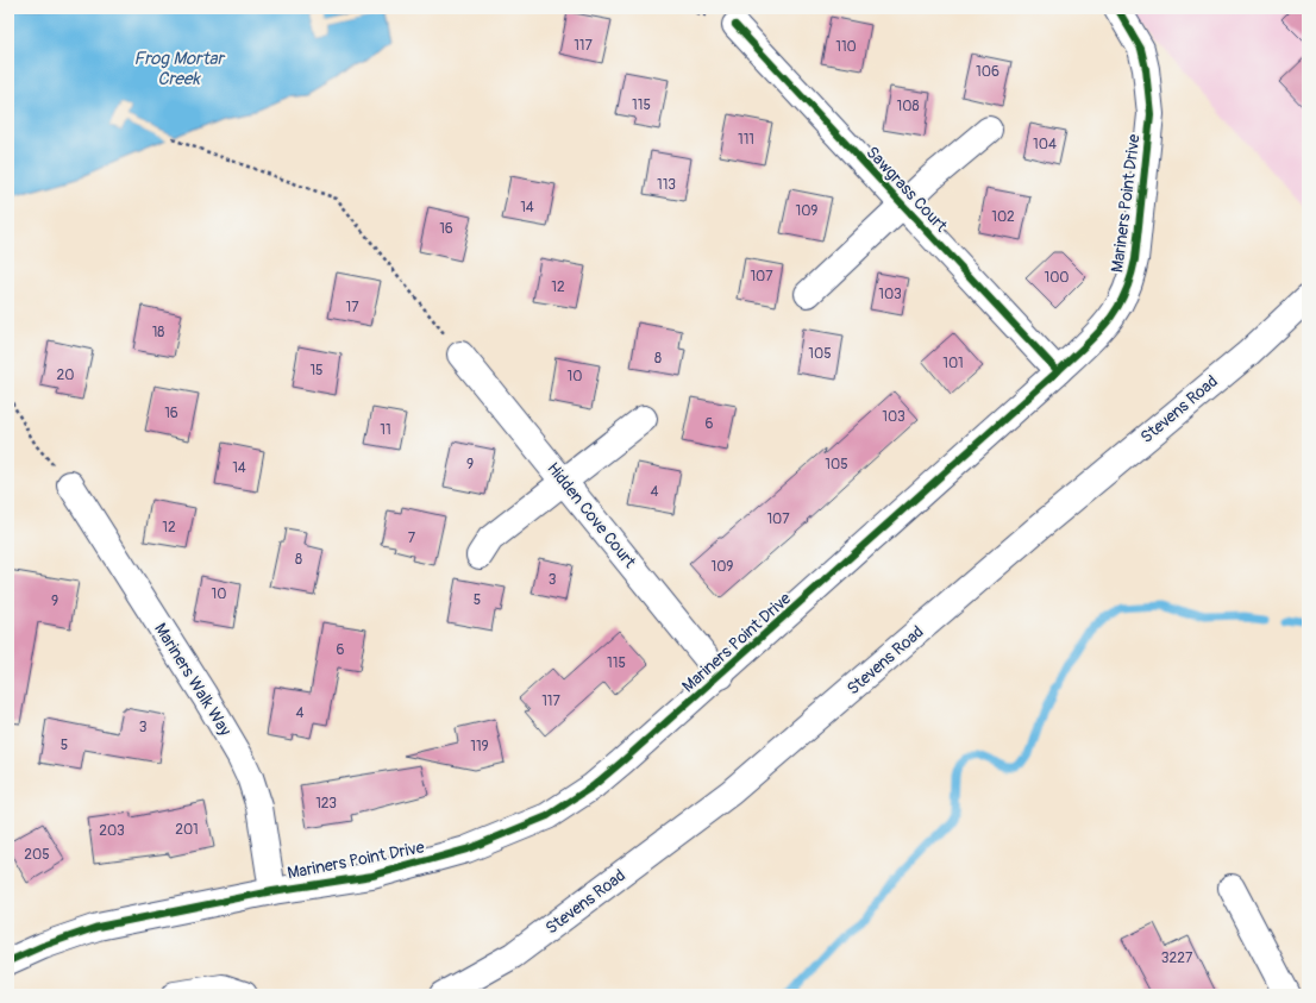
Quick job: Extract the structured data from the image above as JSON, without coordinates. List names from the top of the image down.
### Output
{
  "streets": {
    "street": [
      "Sawgrass Court",
      "Mariners Point Drive",
      "Stevens Road",
      "Hidden Cove Court",
      "Mariners Walk Way"
    ]
  },
  "crossings": [
    ["Sawgrass Court", "Mariners Point Drive"],
    ["Mariners Point Drive", "Hidden Cove Court"],
    ["Mariners Point Drive", "Mariners Walk Way"]
  ],
  "water": ["Frog Mortar Creek"],
  "house_numbers": [
    "117",
    "110",
    "106",
    "115",
    "108",
    "111",
    "104",
    "113",
    "14",
    "109",
    "102",
    "16",
    "107",
    "100",
    "12",
    "103",
    "17",
    "18",
    "105",
    "8",
    "101",
    "15",
    "20",
    "10",
    "16",
    "103",
    "6",
    "11",
    "9",
    "105",
    "14",
    "4",
    "107",
    "12",
    "7",
    "8",
    "109",
    "3",
    "10",
    "5",
    "9",
    "6",
    "115",
    "117",
    "4",
    "3",
    "5",
    "119",
    "123",
    "201",
    "203",
    "205",
    "3227"
  ]
}
